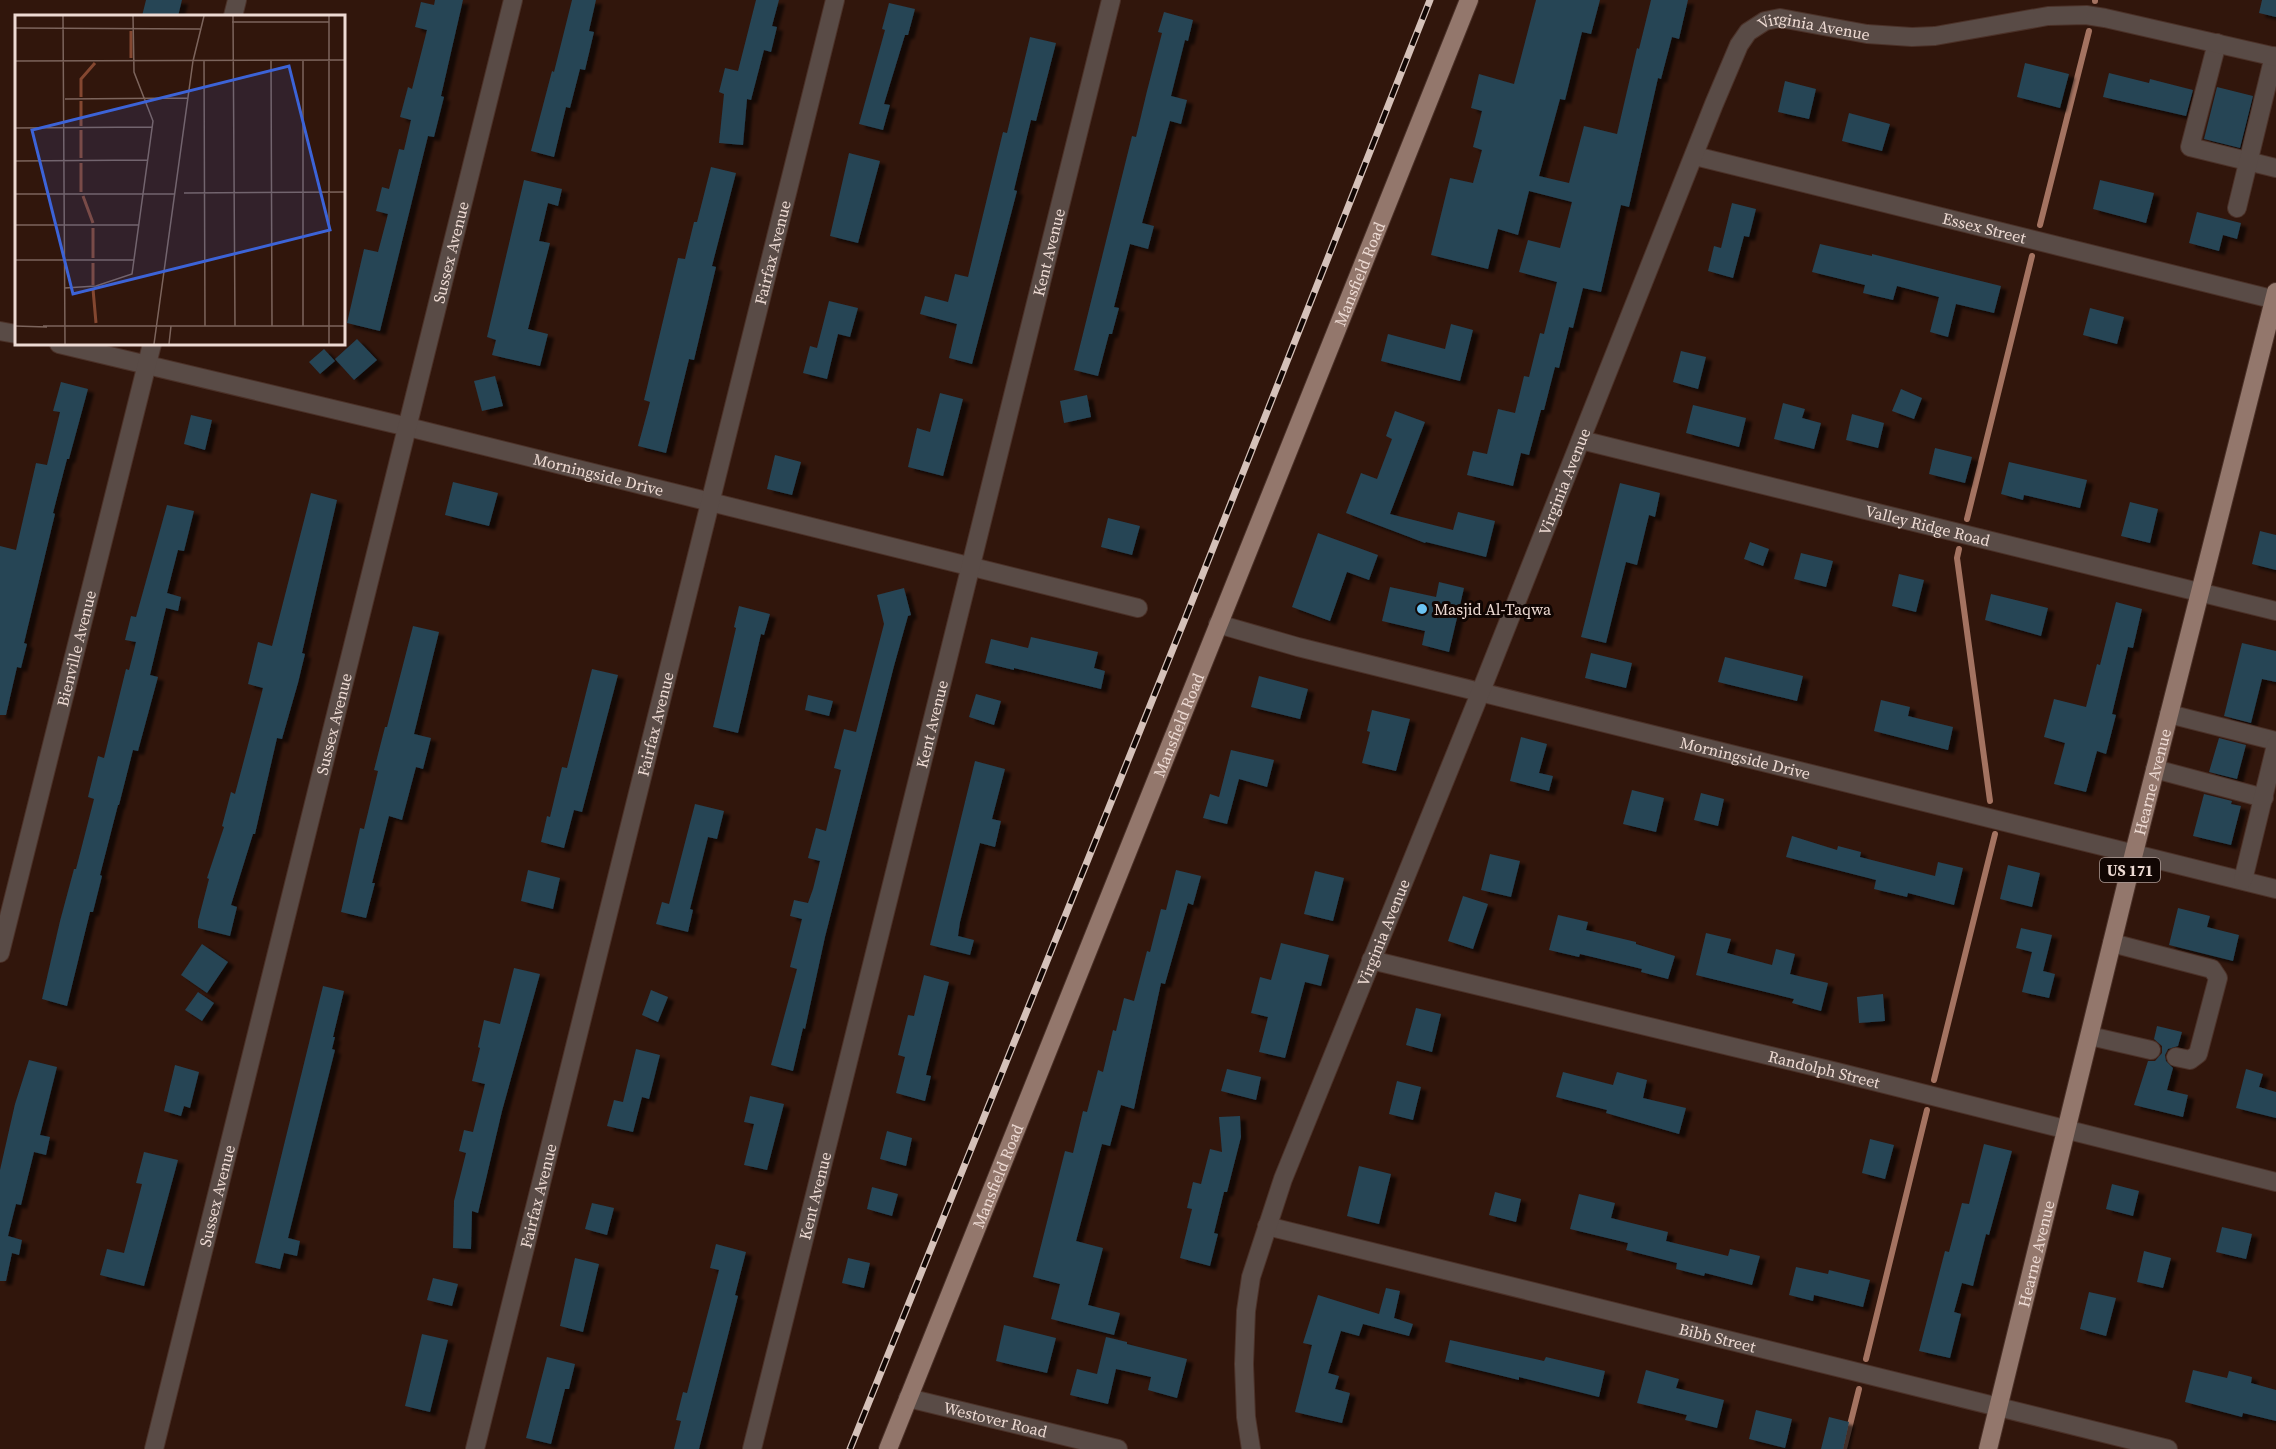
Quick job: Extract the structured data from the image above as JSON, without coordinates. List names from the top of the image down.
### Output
{
  "streets": {
    "main road": ["Mansfield Road", "Hearne Avenue", "US 171"],
    "street": [
      "Virginia Avenue",
      "Essex Street",
      "Sussex Avenue",
      "Fairfax Avenue",
      "Kent Avenue",
      "Morningside Drive",
      "Valley Ridge Road",
      "Bienville Avenue",
      "Randolph Street",
      "Bibb Street",
      "Westover Road"
    ]
  },
  "crossings": [
    ["Virginia Avenue", "Essex Street"],
    ["Virginia Avenue", "Morningside Drive"],
    ["Virginia Avenue", "Valley Ridge Road"],
    ["Virginia Avenue", "Randolph Street"],
    ["Virginia Avenue", "Bibb Street"],
    ["Essex Street", "Hearne Avenue"],
    ["Sussex Avenue", "Morningside Drive"],
    ["Fairfax Avenue", "Morningside Drive"],
    ["Kent Avenue", "Morningside Drive"],
    ["Mansfield Road", "Morningside Drive"],
    ["Mansfield Road", "Westover Road"],
    ["Morningside Drive", "Bienville Avenue"],
    ["Morningside Drive", "Hearne Avenue"],
    ["Valley Ridge Road", "Hearne Avenue"],
    ["Hearne Avenue", "Randolph Street"],
    ["Hearne Avenue", "Bibb Street"]
  ],
  "places": ["Masjid Al-Taqwa"]
}
